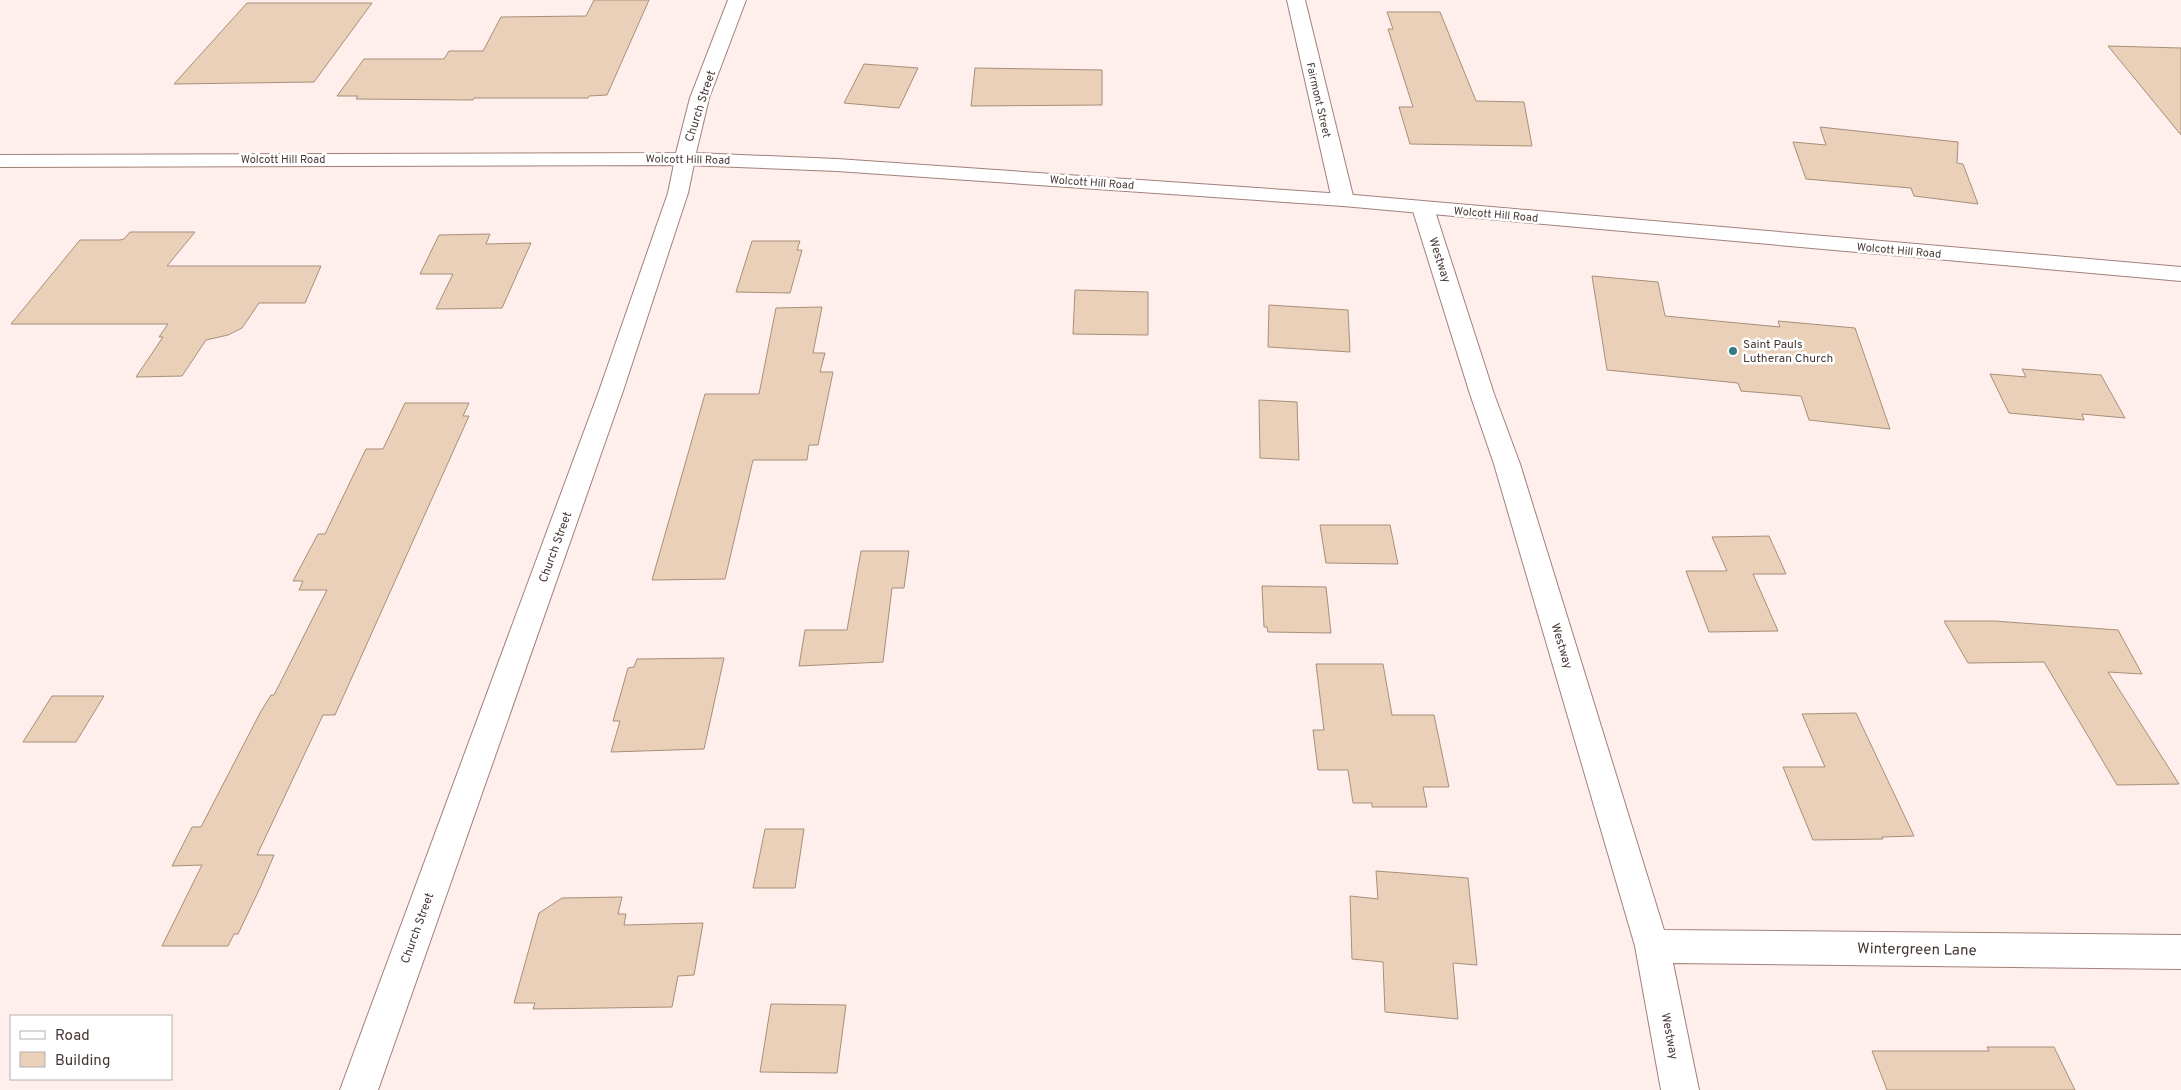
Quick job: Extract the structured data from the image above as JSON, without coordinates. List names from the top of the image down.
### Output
{
  "streets": {
    "street": [
      "Fairmont Street",
      "Church Street",
      "Wolcott Hill Road",
      "Westway",
      "Wintergreen Lane"
    ]
  },
  "crossings": [
    ["Fairmont Street", "Wolcott Hill Road"],
    ["Church Street", "Wolcott Hill Road"],
    ["Wolcott Hill Road", "Westway"],
    ["Westway", "Wintergreen Lane"]
  ],
  "places": ["Saint Pauls Lutheran Church"],
  "legend": ["Road", "Building"]
}
